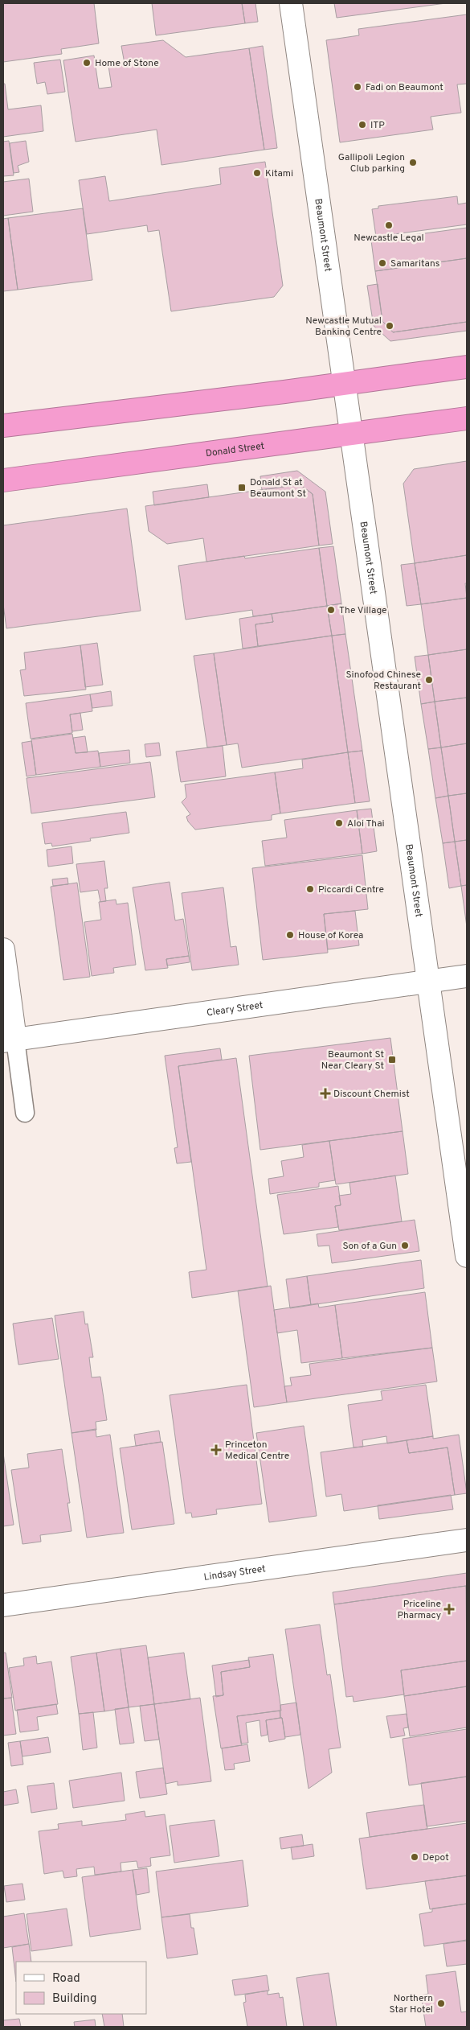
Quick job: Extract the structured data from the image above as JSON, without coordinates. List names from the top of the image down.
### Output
{
  "streets": {
    "highway": ["Donald Street"],
    "main road": ["Beaumont Street", "Cleary Street", "Lindsay Street"]
  },
  "crossings": [
    ["Beaumont Street", "Donald Street"],
    ["Beaumont Street", "Cleary Street"]
  ],
  "places": {
    "other": [
      "Home of Stone",
      "Fadi on Beaumont",
      "ITP",
      "Gallipoli Legion Club parking",
      "Kitami",
      "Newcastle Legal",
      "Samaritans",
      "Newcastle Mutual Banking Centre",
      "The Village",
      "Sinofood Chinese Restaurant",
      "Aloi Thai",
      "Piccardi Centre",
      "House of Korea",
      "Son of a Gun",
      "Depot",
      "Northern Star Hotel"
    ],
    "transit": ["Donald St at Beaumont St", "Beaumont St Near Cleary St"],
    "health": ["Discount Chemist", "Princeton Medical Centre", "Priceline Pharmacy"]
  },
  "legend": ["Road", "Building"]
}
